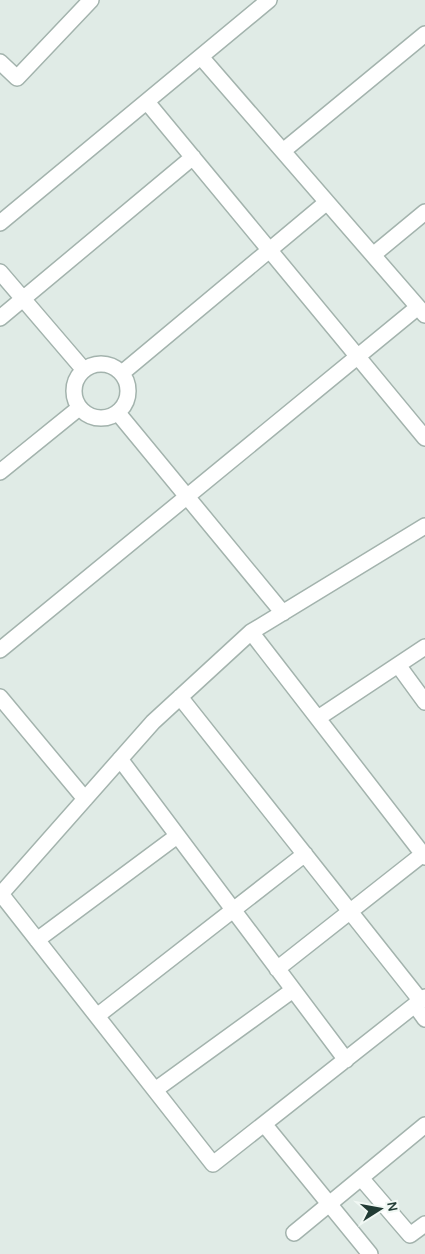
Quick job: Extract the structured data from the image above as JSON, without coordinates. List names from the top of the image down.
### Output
{
  "north": "right"
}
